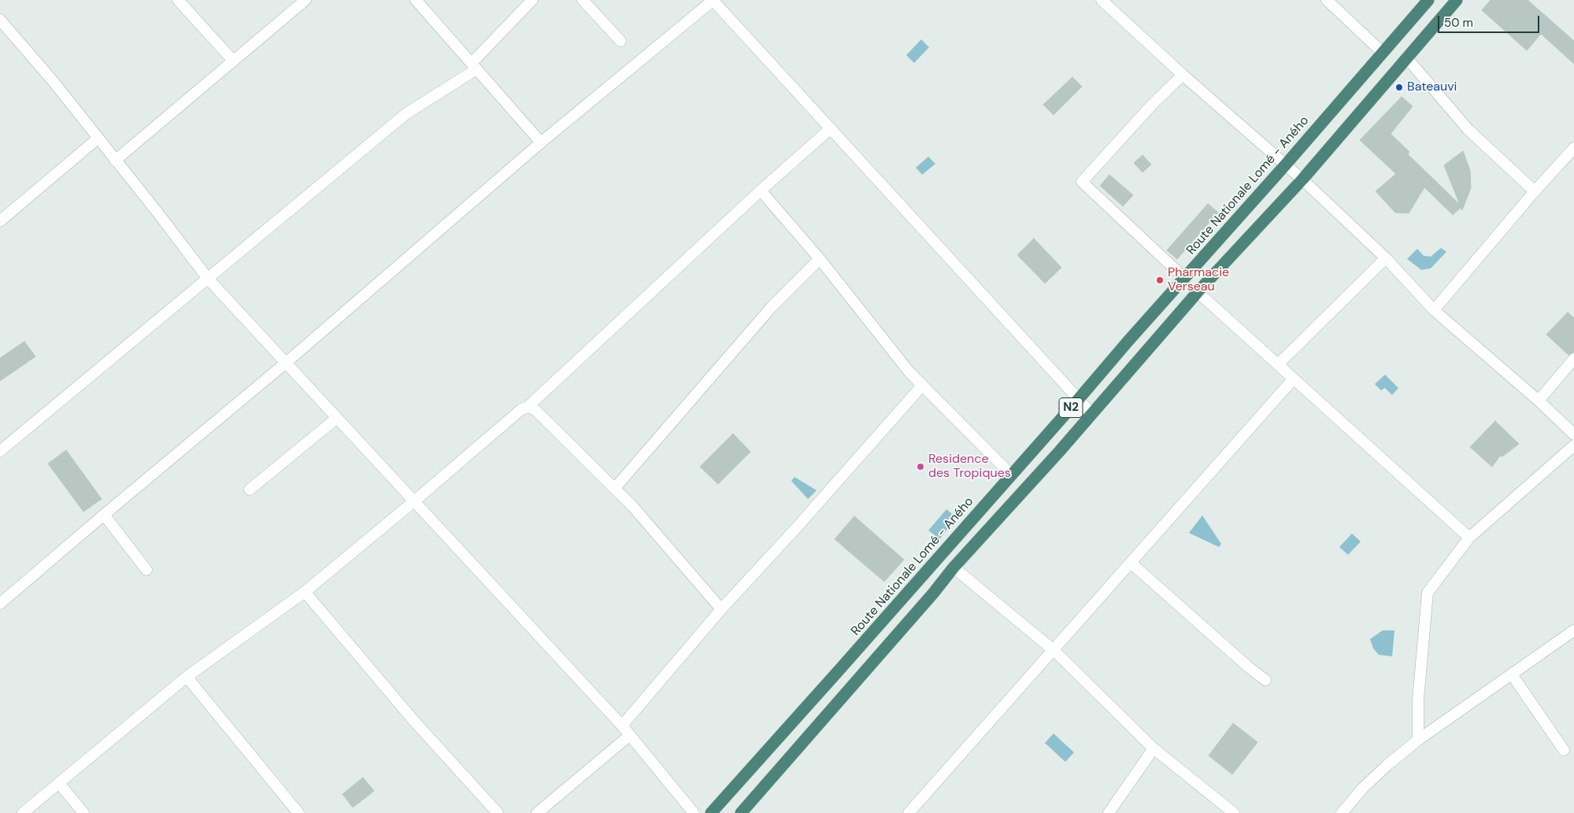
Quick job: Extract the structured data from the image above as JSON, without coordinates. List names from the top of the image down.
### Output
{
  "streets": {
    "highway": ["Route Nationale Lomé - Aného", "N2"]
  },
  "places": ["Bateauvi", "Pharmacie Verseau", "Residence des Tropiques"],
  "scale_bar": "50 m"
}
